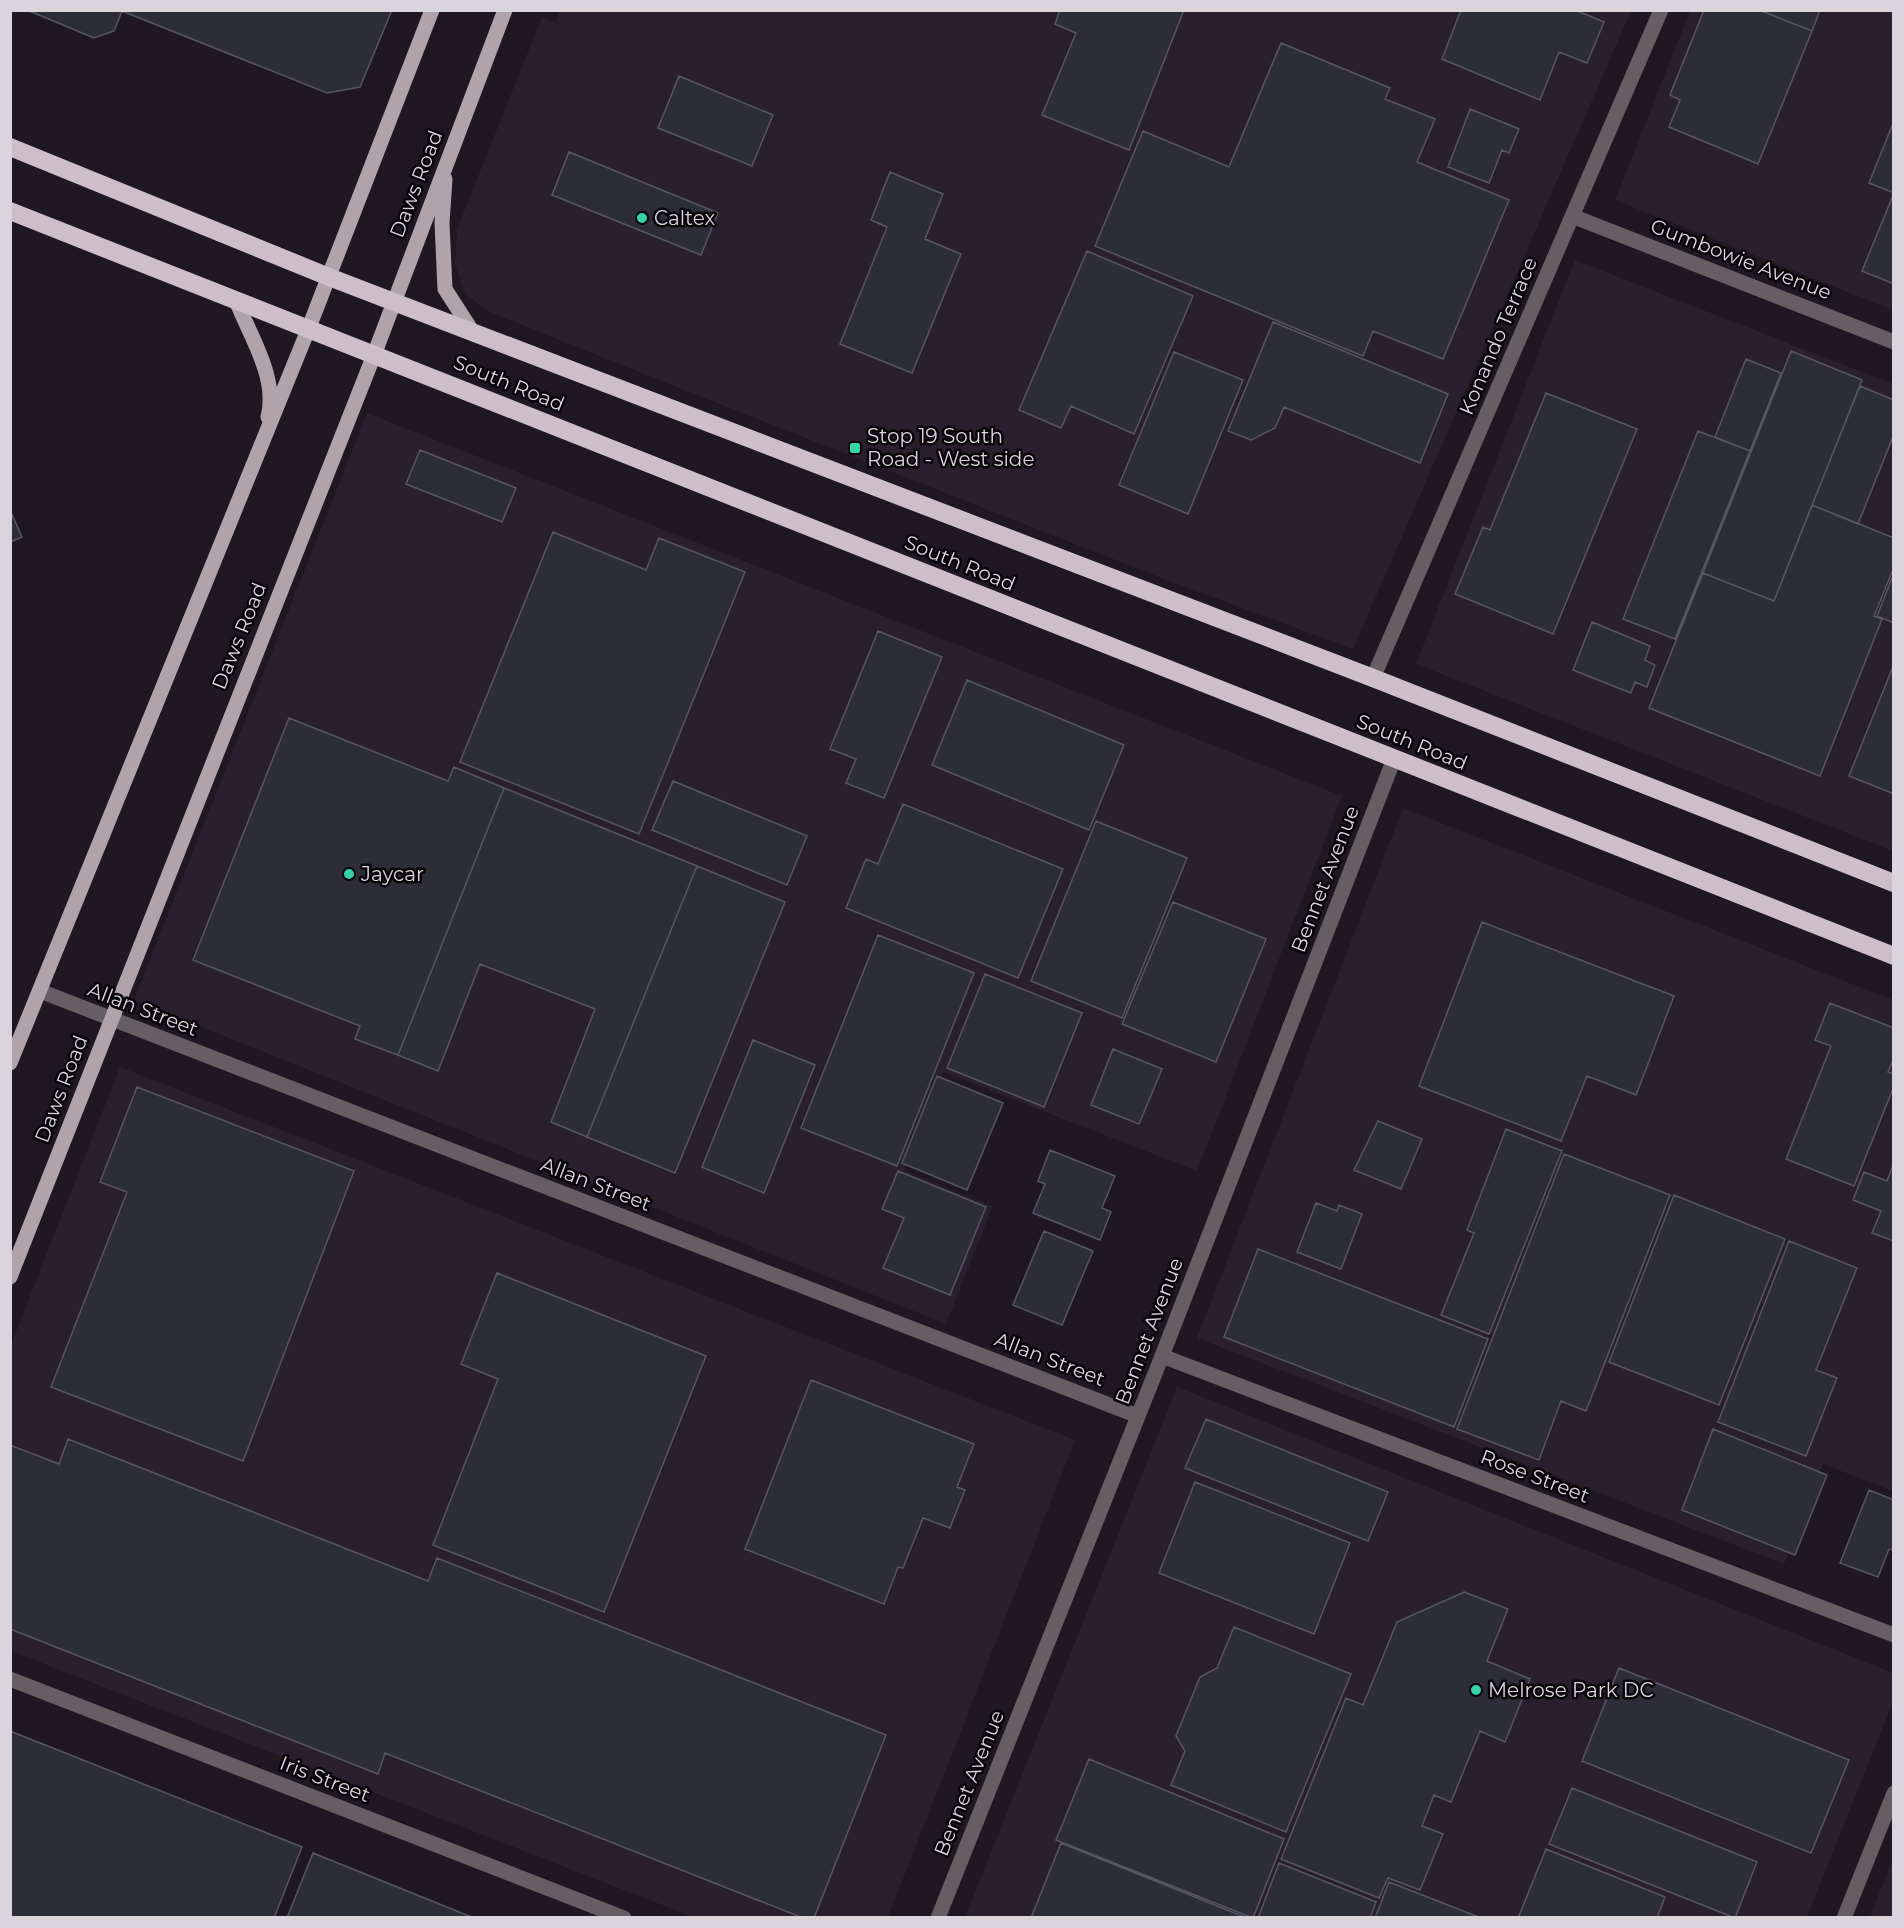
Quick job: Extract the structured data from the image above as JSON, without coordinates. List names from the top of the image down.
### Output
{
  "streets": {
    "highway": ["South Road"],
    "main road": ["Daws Road"],
    "street": [
      "Gumbowie Avenue",
      "Konando Terrace",
      "Bennet Avenue",
      "Allan Street",
      "Rose Street",
      "Iris Street"
    ]
  },
  "crossings": [
    ["Daws Road", "South Road"],
    ["Daws Road", "Allan Street"],
    ["Gumbowie Avenue", "Konando Terrace"],
    ["Konando Terrace", "South Road"],
    ["South Road", "Bennet Avenue"],
    ["Bennet Avenue", "Allan Street"],
    ["Bennet Avenue", "Rose Street"]
  ],
  "places": {
    "other": ["Caltex", "Jaycar", "Melrose Park DC"],
    "transit": ["Stop 19 South Road - West side"]
  }
}
